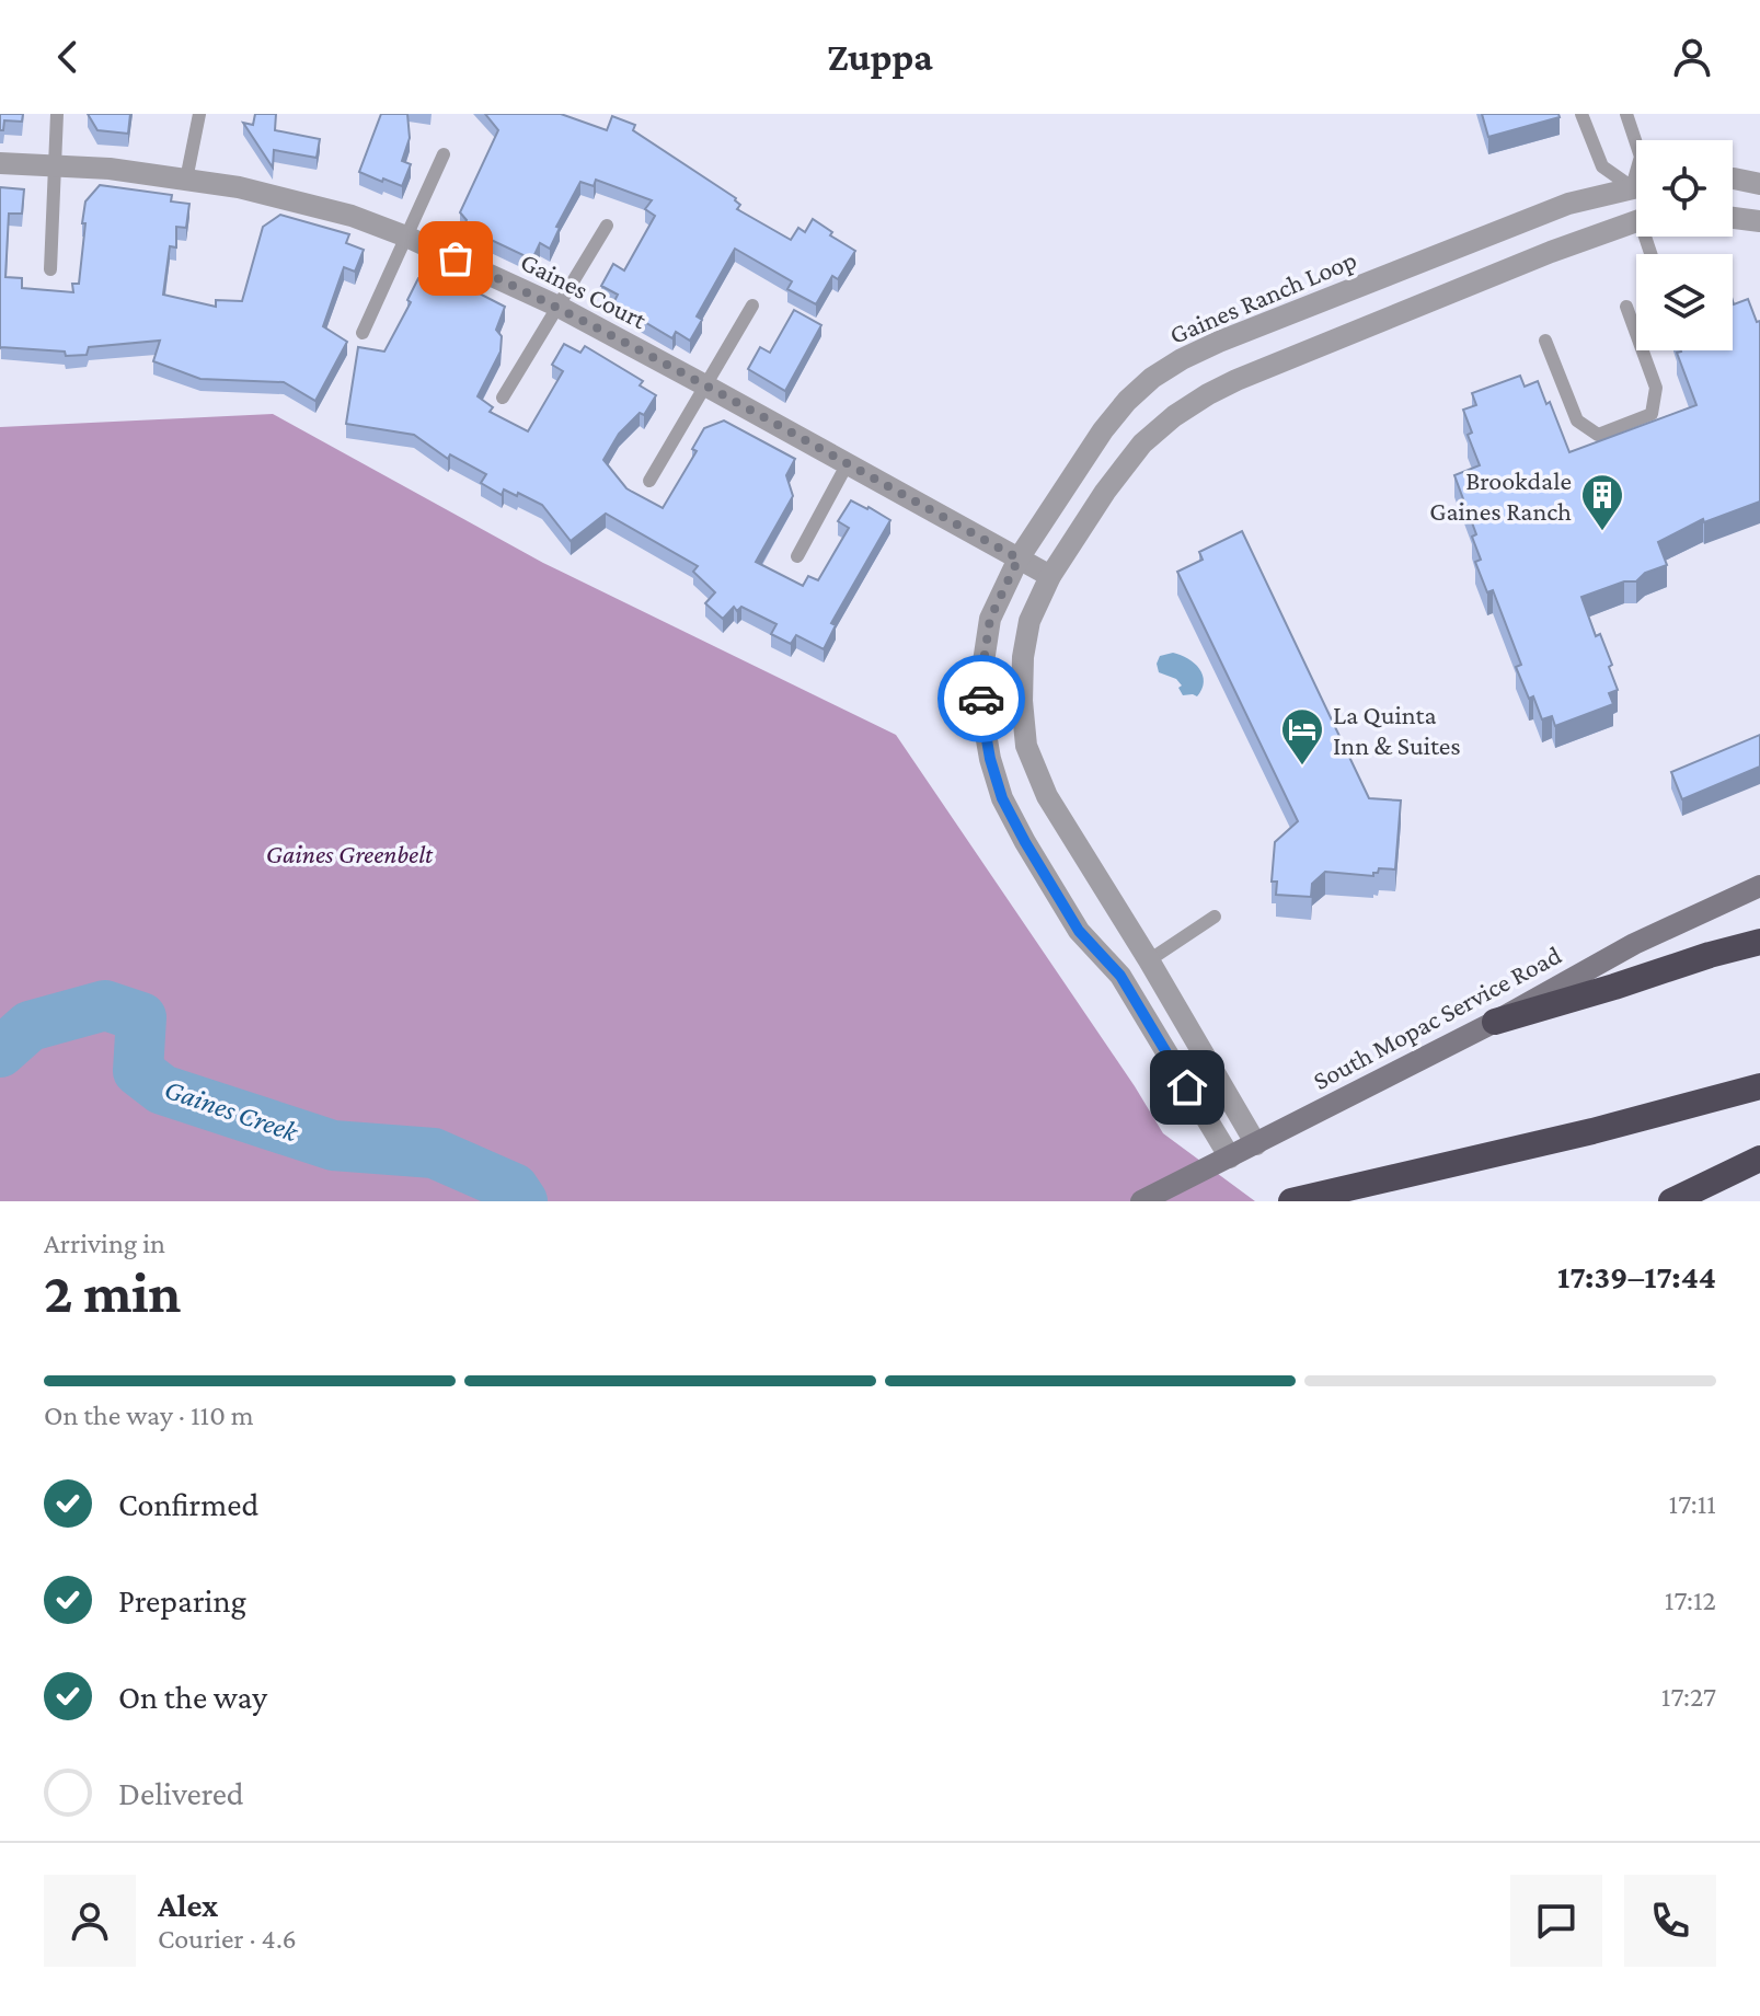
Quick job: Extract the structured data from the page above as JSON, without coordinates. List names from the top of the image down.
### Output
{
  "streets": {
    "main road": ["South Mopac Service Road"],
    "street": ["Gaines Court", "Gaines Ranch Loop"]
  },
  "crossings": [
    ["Gaines Court", "Gaines Ranch Loop"],
    ["Gaines Ranch Loop", "South Mopac Service Road"]
  ],
  "water": ["Gaines Creek"],
  "parks": ["Gaines Greenbelt"],
  "places": {
    "building": ["Brookdale Gaines Ranch"],
    "hotel": ["La Quinta Inn & Suites"]
  },
  "page": {
    "header": "Zuppa",
    "heading": ["2 min", "Arriving in", "17:39–17:44"],
    "panel": ["Alex", "Courier · 4.6"],
    "bar": "On the way · 110 m",
    "list": [
      ["Confirmed", "17:11"],
      ["Preparing", "17:12"],
      ["On the way", "17:27"],
      "Delivered"
    ]
  }
}
